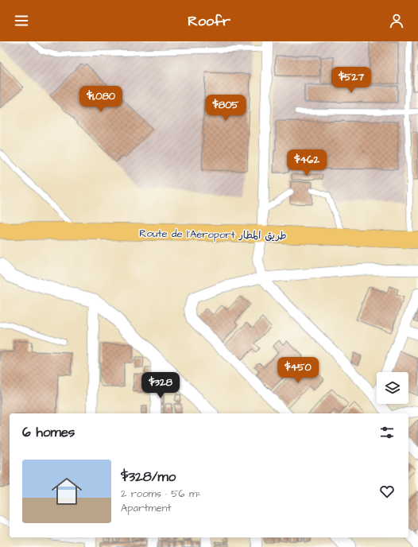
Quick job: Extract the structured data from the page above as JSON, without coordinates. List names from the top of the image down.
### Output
{
  "streets": {
    "main road": ["Route de l'Aéroport طريق المطار"]
  },
  "page": {
    "header": "Roofr",
    "price": [
      "$527",
      "$1,080",
      "$805",
      "$462",
      "$450",
      "$328"
    ],
    "heading": "6 homes",
    "list": [
      {
        "name": "$328/mo",
        "note": "2 rooms · 56 m² · Apartment"
      }
    ]
  }
}
